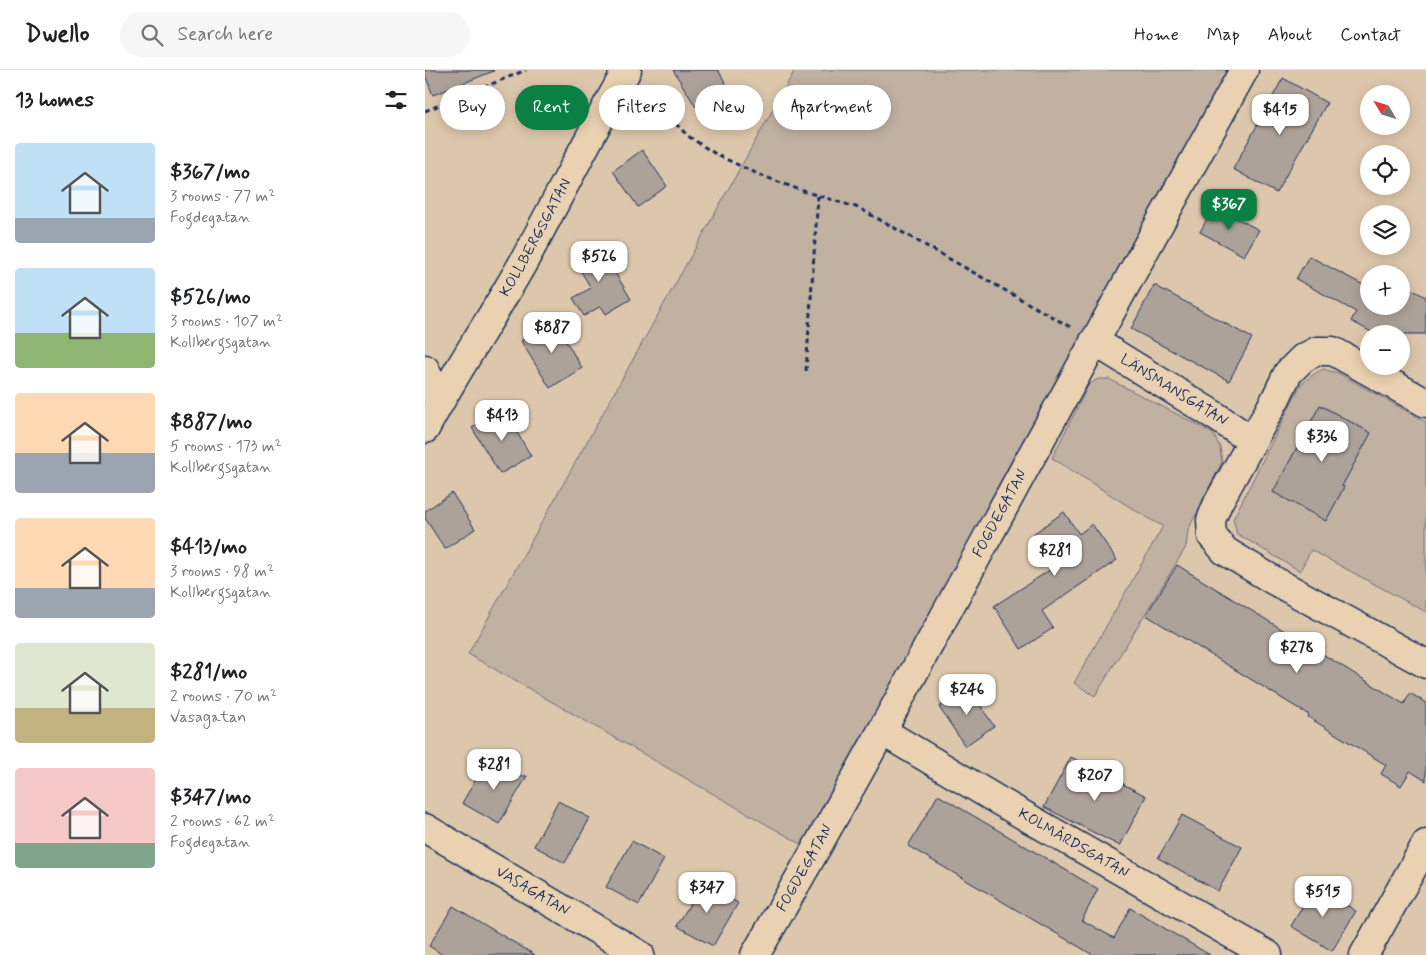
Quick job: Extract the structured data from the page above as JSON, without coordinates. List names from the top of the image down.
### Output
{
  "streets": {
    "street": [
      "KOLLBERGSGATAN",
      "LÄNSMANSGATAN",
      "FOGDEGATAN",
      "KOLMÅRDSGATAN",
      "VASAGATAN"
    ]
  },
  "crossings": [
    ["LÄNSMANSGATAN", "FOGDEGATAN"],
    ["FOGDEGATAN", "KOLMÅRDSGATAN"]
  ],
  "north": "top left",
  "page": {
    "header": "Dwello",
    "search": "Search here",
    "nav": [
      "Home",
      "Map",
      "About",
      "Contact"
    ],
    "heading": "13 homes",
    "map_buttons": ["+", "−"],
    "chip": [
      "Buy",
      "Rent",
      "Filters",
      "New",
      "Apartment"
    ],
    "price": [
      "$415",
      "$367",
      "$526",
      "$887",
      "$413",
      "$336",
      "$281",
      "$278",
      "$246",
      "$281",
      "$207",
      "$347",
      "$515"
    ],
    "list": [
      {
        "name": "$367/mo",
        "note": "3 rooms · 77 m² · Fogdegatan"
      },
      {
        "name": "$526/mo",
        "note": "3 rooms · 107 m² · Kollbergsgatan"
      },
      {
        "name": "$887/mo",
        "note": "5 rooms · 173 m² · Kollbergsgatan"
      },
      {
        "name": "$413/mo",
        "note": "3 rooms · 98 m² · Kollbergsgatan"
      },
      {
        "name": "$281/mo",
        "note": "2 rooms · 70 m² · Vasagatan"
      },
      {
        "name": "$347/mo",
        "note": "2 rooms · 62 m² · Fogdegatan"
      }
    ]
  }
}
